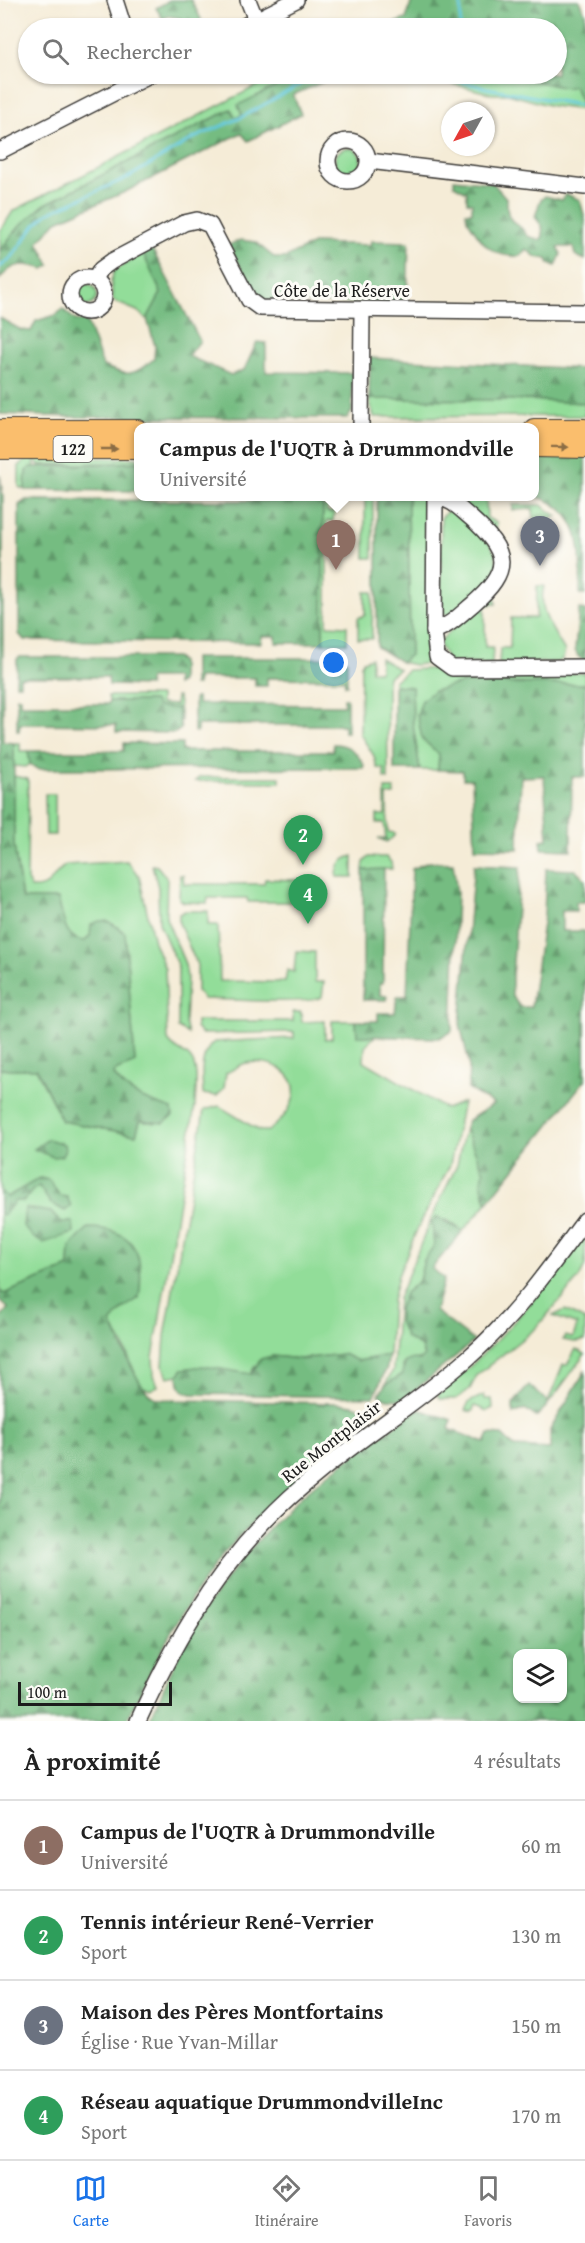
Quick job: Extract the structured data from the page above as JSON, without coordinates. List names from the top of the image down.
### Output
{
  "streets": {
    "main road": ["122"],
    "street": ["Côte de la Réserve", "Rue Montplaisir"]
  },
  "scale_bar": "100 m",
  "north": "bottom left",
  "page": {
    "search": "Rechercher",
    "popup": ["Campus de l'UQTR à Drummondville", "Université"],
    "pins": [
      "3",
      "1",
      "2",
      "4"
    ],
    "scale": "100 m",
    "heading": ["À proximité", "4 résultats"],
    "list": [
      {
        "mark": "1",
        "name": "Campus de l'UQTR à Drummondville",
        "note": "Université",
        "value": "60 m"
      },
      {
        "mark": "2",
        "name": "Tennis intérieur René-Verrier",
        "note": "Sport",
        "value": "130 m"
      },
      {
        "mark": "3",
        "name": "Maison des Pères Montfortains",
        "note": "Église · Rue Yvan-Millar",
        "value": "150 m"
      },
      {
        "mark": "4",
        "name": "Réseau aquatique DrummondvilleInc",
        "note": "Sport",
        "value": "170 m"
      }
    ],
    "nav": ["Carte", "Itinéraire", "Favoris"]
  }
}
